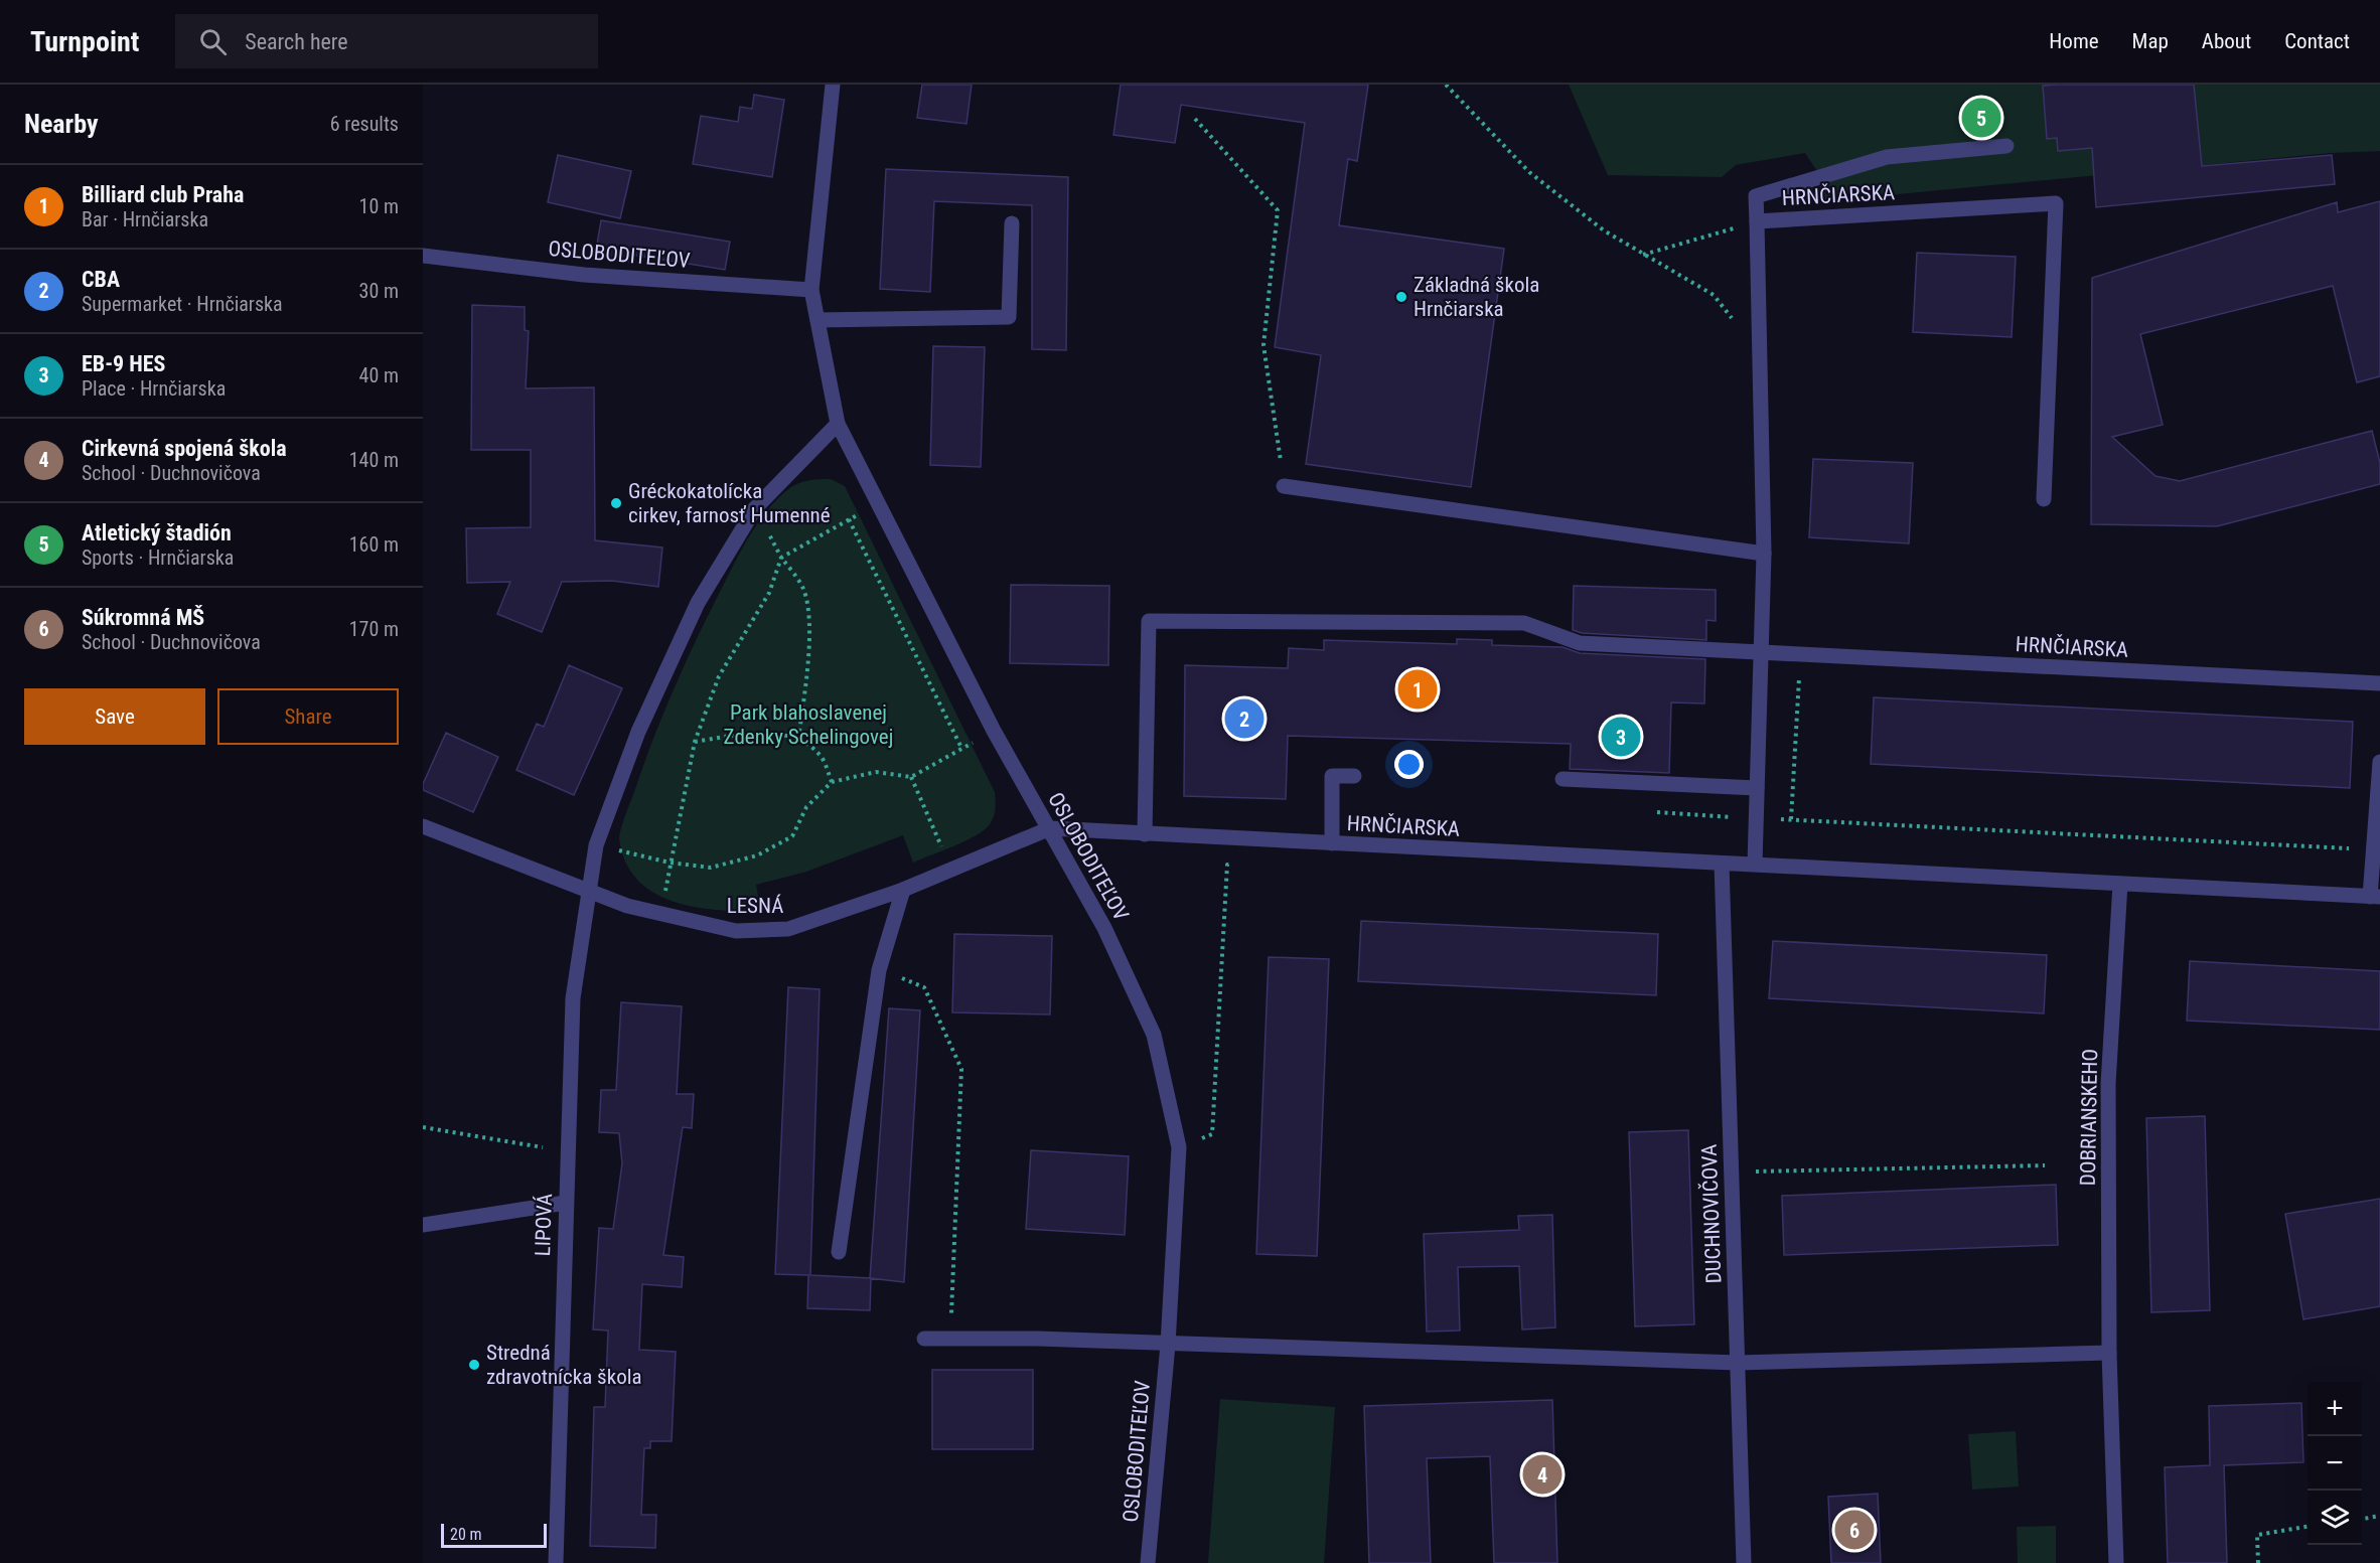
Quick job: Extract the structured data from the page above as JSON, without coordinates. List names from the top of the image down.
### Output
{
  "streets": {
    "street": [
      "HRNČIARSKA",
      "OSLOBODITEĽOV",
      "LESNÁ",
      "DOBRIANSKEHO",
      "DUCHNOVIČOVA",
      "LIPOVÁ"
    ]
  },
  "crossings": [
    ["HRNČIARSKA", "OSLOBODITEĽOV"],
    ["HRNČIARSKA", "LESNÁ"],
    ["HRNČIARSKA", "DOBRIANSKEHO"],
    ["HRNČIARSKA", "DUCHNOVIČOVA"],
    ["OSLOBODITEĽOV", "LESNÁ"],
    ["LESNÁ", "LIPOVÁ"]
  ],
  "parks": ["Park blahoslavenej Zdenky Schelingovej"],
  "places": ["Základná škola Hrnčiarska", "Gréckokatolícka cirkev, farnosť Humenné", "Stredná zdravotnícka škola"],
  "scale_bar": "20 m",
  "page": {
    "header": "Turnpoint",
    "search": "Search here",
    "nav": [
      "Home",
      "Map",
      "About",
      "Contact"
    ],
    "heading": ["Nearby", "6 results"],
    "pins": [
      "5",
      "1",
      "2",
      "3",
      "4",
      "6"
    ],
    "list": [
      {
        "mark": "1",
        "name": "Billiard club Praha",
        "note": "Bar · Hrnčiarska",
        "value": "10 m"
      },
      {
        "mark": "2",
        "name": "CBA",
        "note": "Supermarket · Hrnčiarska",
        "value": "30 m"
      },
      {
        "mark": "3",
        "name": "EB-9 HES",
        "note": "Place · Hrnčiarska",
        "value": "40 m"
      },
      {
        "mark": "4",
        "name": "Cirkevná spojená škola",
        "note": "School · Duchnovičova",
        "value": "140 m"
      },
      {
        "mark": "5",
        "name": "Atletický štadión",
        "note": "Sports · Hrnčiarska",
        "value": "160 m"
      },
      {
        "mark": "6",
        "name": "Súkromná MŠ",
        "note": "School · Duchnovičova",
        "value": "170 m"
      }
    ],
    "buttons": ["Save", "Share"],
    "map_buttons": ["+", "−"],
    "scale": "20 m"
  }
}
